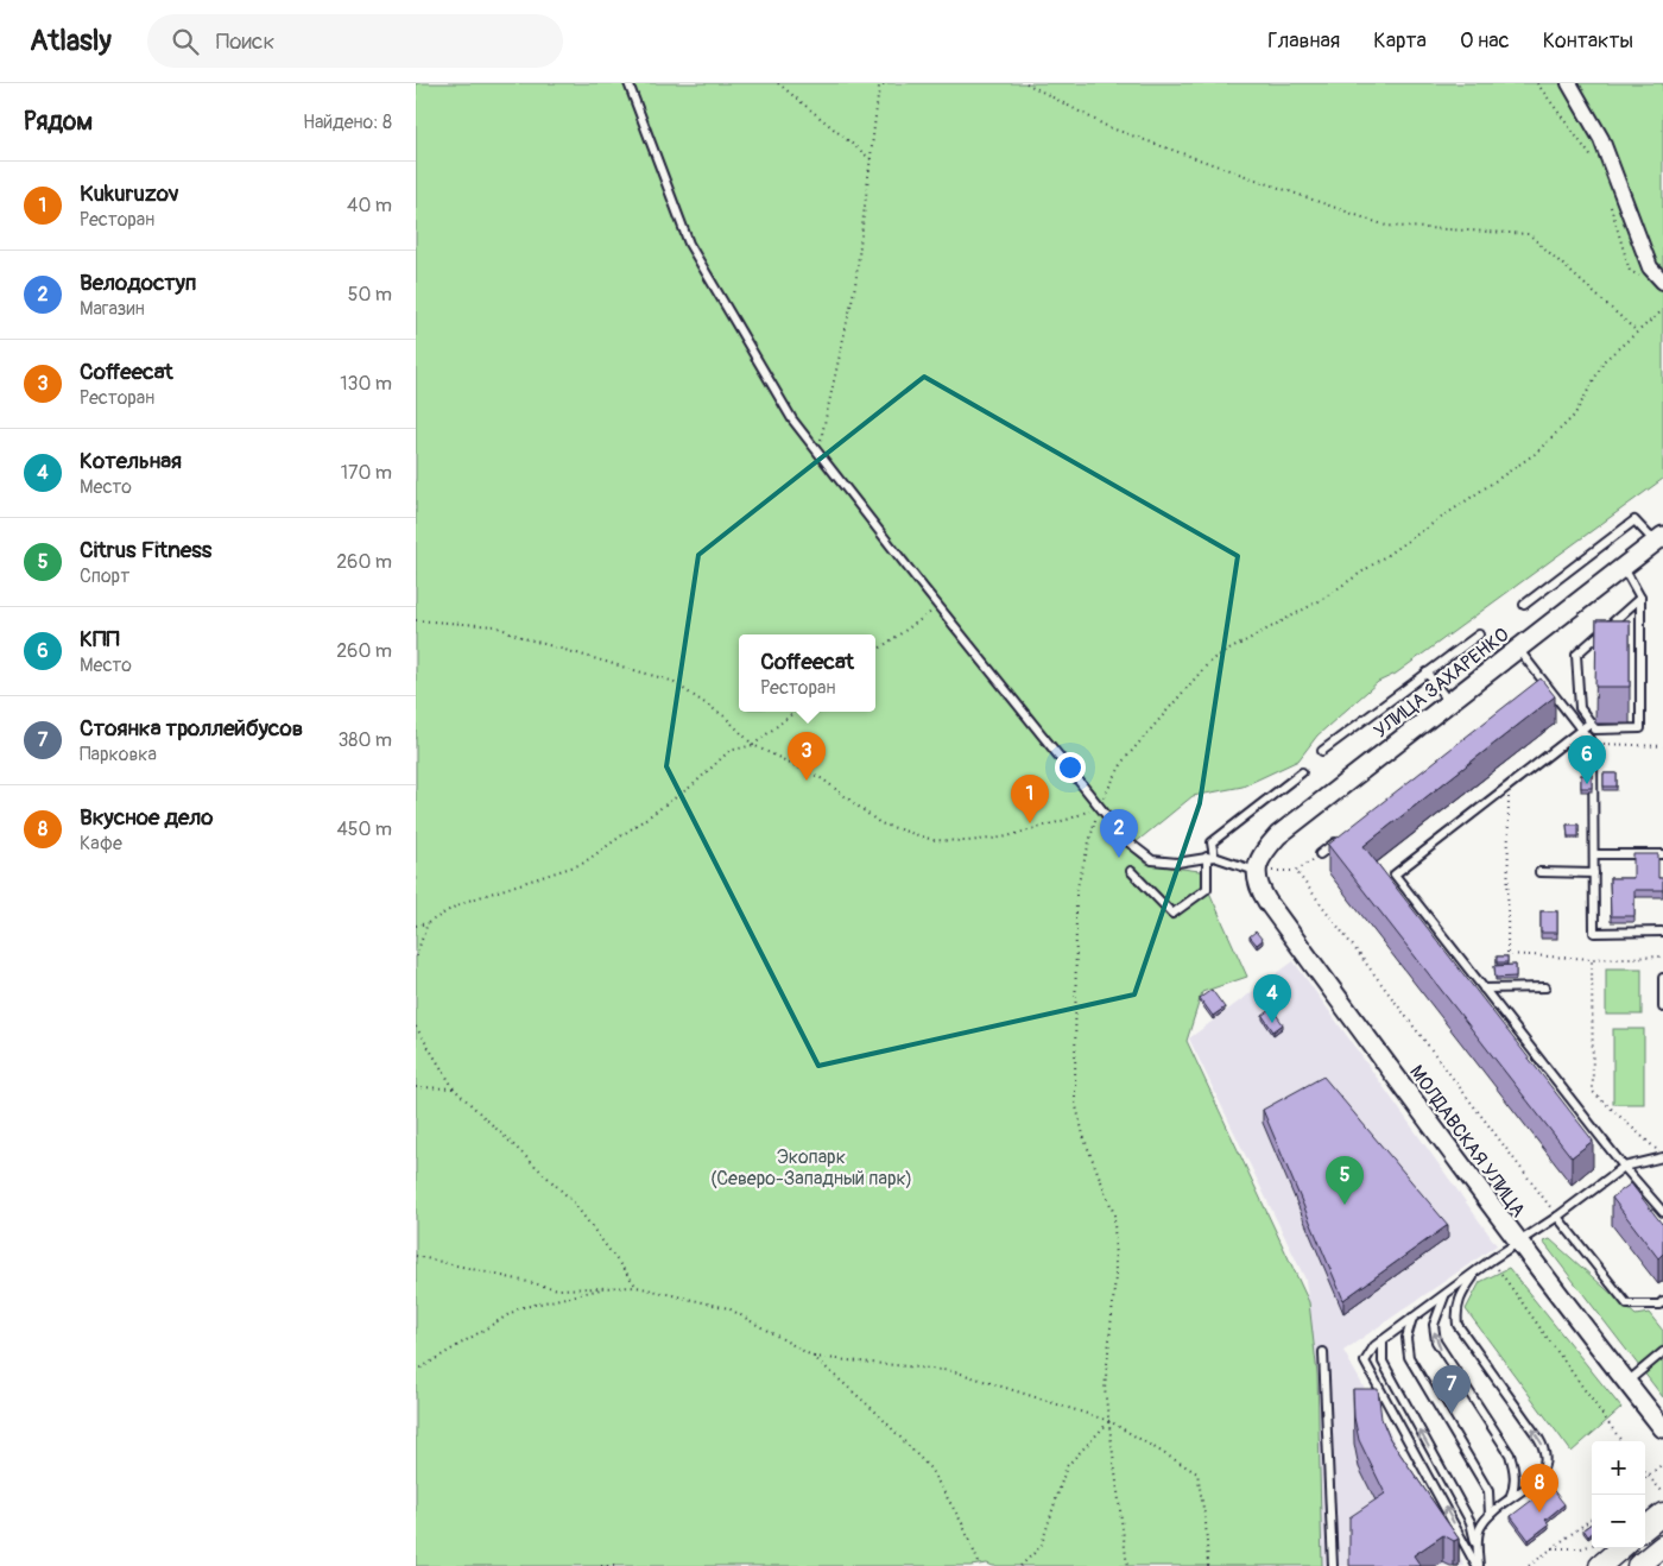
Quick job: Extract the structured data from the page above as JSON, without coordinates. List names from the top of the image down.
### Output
{
  "streets": {
    "street": ["УЛИЦА ЗАХАРЕНКО", "МОЛДАВСКАЯ УЛИЦА"]
  },
  "crossings": [
    ["УЛИЦА ЗАХАРЕНКО", "МОЛДАВСКАЯ УЛИЦА"]
  ],
  "parks": ["Экопарк (Северо-Западный парк)"],
  "page": {
    "header": "Atlasly",
    "search": "Поиск",
    "nav": [
      "Главная",
      "Карта",
      "О нас",
      "Контакты"
    ],
    "heading": ["Рядом", "Найдено: 8"],
    "list": [
      {
        "mark": "1",
        "name": "Kukuruzov",
        "note": "Ресторан",
        "value": "40 m"
      },
      {
        "mark": "2",
        "name": "Велодоступ",
        "note": "Магазин",
        "value": "50 m"
      },
      {
        "mark": "3",
        "name": "Coffeecat",
        "note": "Ресторан",
        "value": "130 m"
      },
      {
        "mark": "4",
        "name": "Котельная",
        "note": "Место",
        "value": "170 m"
      },
      {
        "mark": "5",
        "name": "Citrus Fitness",
        "note": "Спорт",
        "value": "260 m"
      },
      {
        "mark": "6",
        "name": "КПП",
        "note": "Место",
        "value": "260 m"
      },
      {
        "mark": "7",
        "name": "Стоянка троллейбусов",
        "note": "Парковка",
        "value": "380 m"
      },
      {
        "mark": "8",
        "name": "Вкусное дело",
        "note": "Кафе",
        "value": "450 m"
      }
    ],
    "popup": ["Coffeecat", "Ресторан"],
    "pins": [
      "3",
      "6",
      "1",
      "2",
      "4",
      "5",
      "7",
      "8"
    ],
    "map_buttons": ["+", "−"]
  }
}
